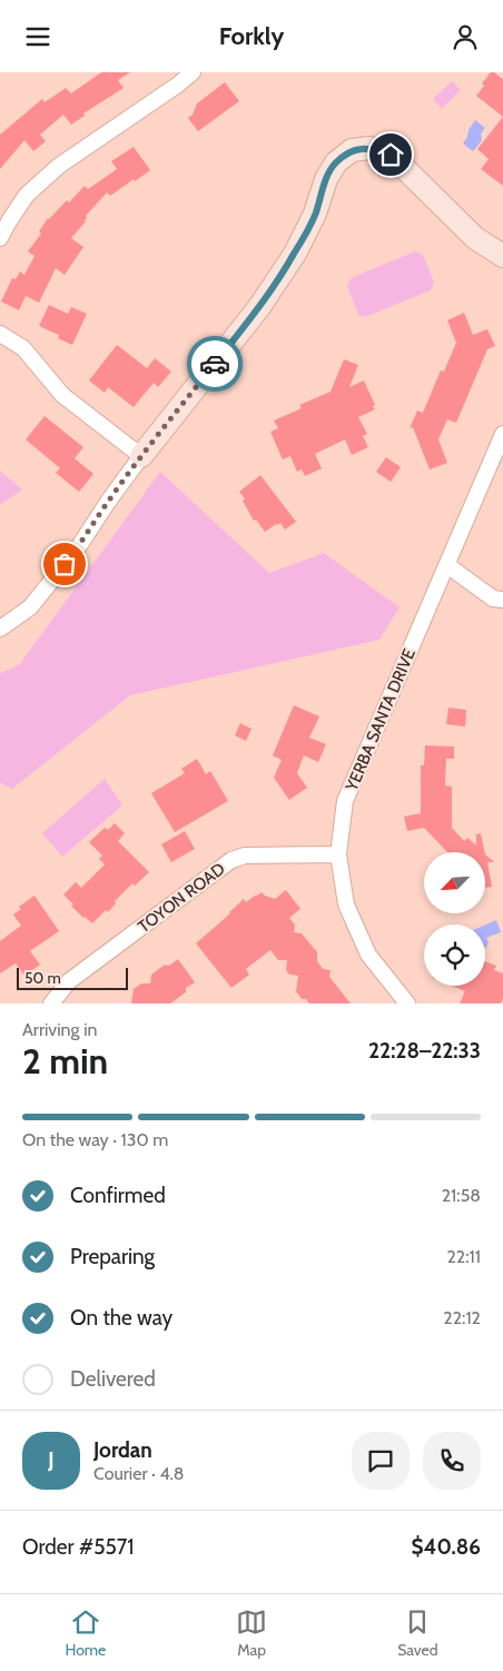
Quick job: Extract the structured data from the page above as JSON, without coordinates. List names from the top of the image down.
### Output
{
  "streets": {
    "street": ["YERBA SANTA DRIVE", "TOYON ROAD"]
  },
  "crossings": [
    ["YERBA SANTA DRIVE", "TOYON ROAD"]
  ],
  "scale_bar": "50 m",
  "north": "bottom left",
  "page": {
    "header": "Forkly",
    "scale": "50 m",
    "heading": ["2 min", "Arriving in", "22:28–22:33"],
    "panel": [
      "Jordan",
      "Courier · 4.8",
      "Order #5571",
      "$40.86"
    ],
    "bar": "On the way · 130 m",
    "list": [
      ["Confirmed", "21:58"],
      ["Preparing", "22:11"],
      ["On the way", "22:12"],
      "Delivered"
    ],
    "round": "J",
    "tabs": ["Home", "Map", "Saved"]
  }
}
